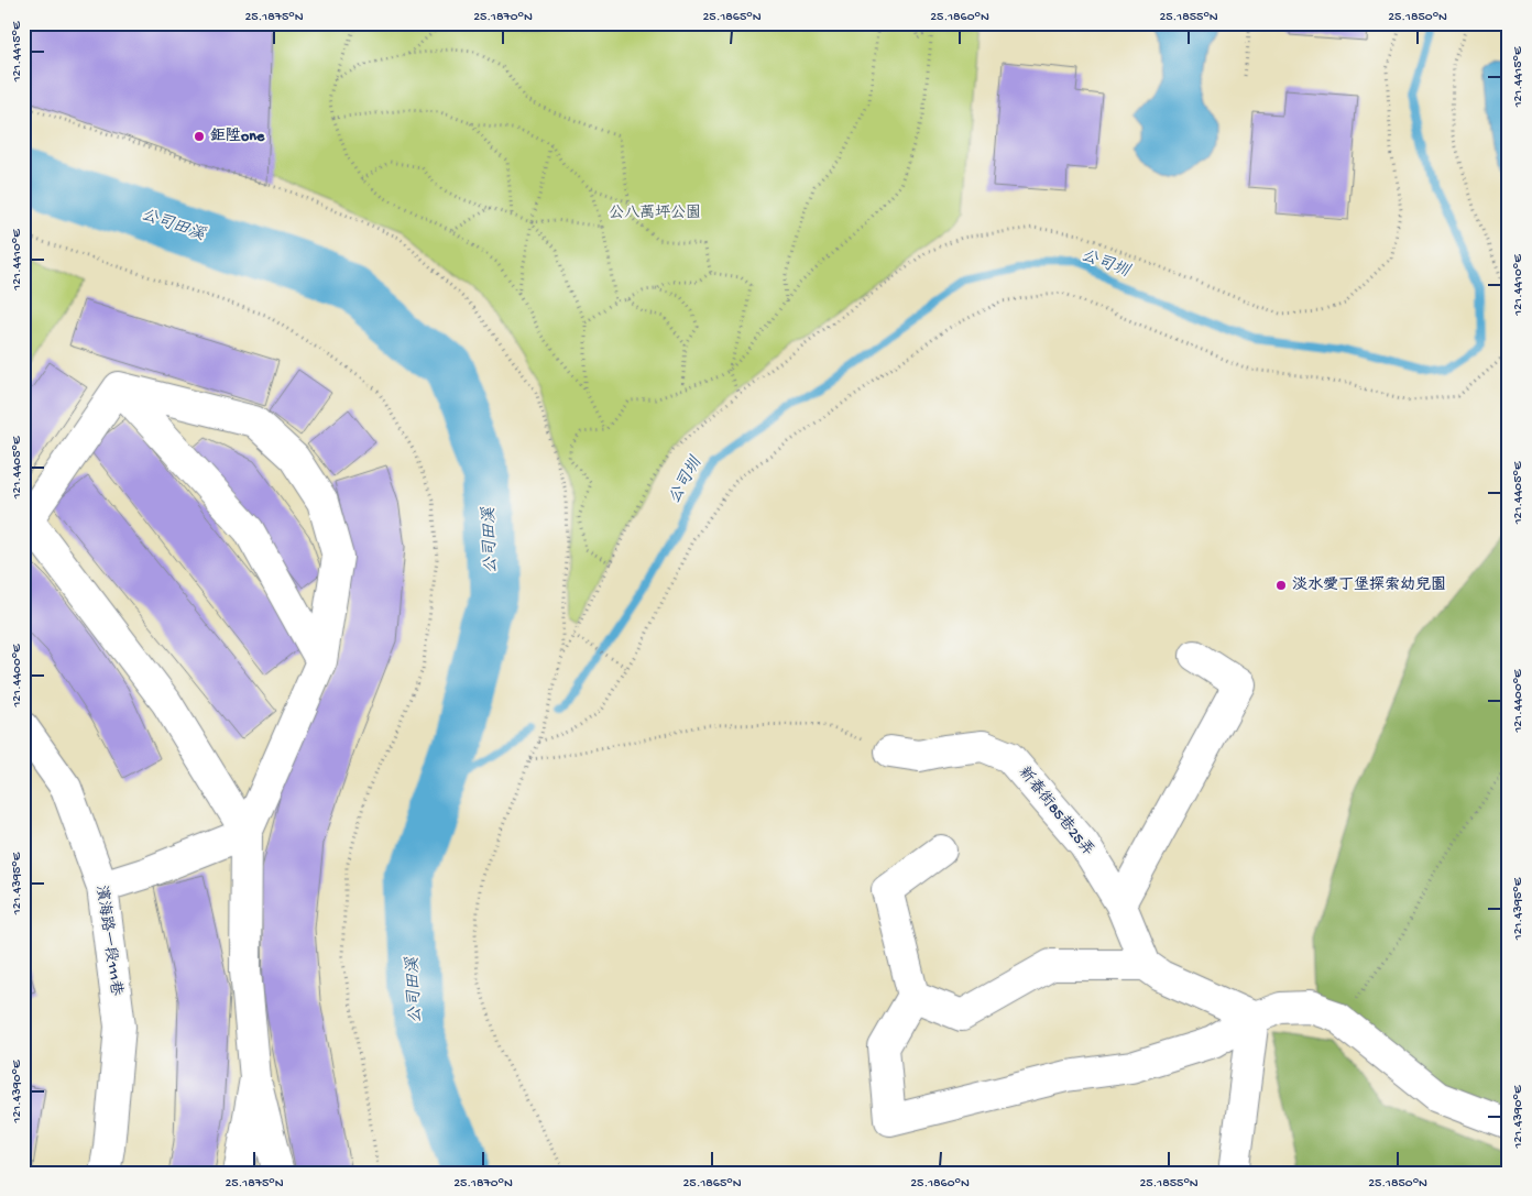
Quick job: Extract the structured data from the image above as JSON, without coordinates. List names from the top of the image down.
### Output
{
  "streets": {
    "street": ["新春街85巷25弄", "濱海路一段111巷"]
  },
  "water": ["公司田溪", "公司圳"],
  "parks": ["公八萬坪公園"],
  "places": ["鉅陞one", "淡水愛丁堡探索幼兒園"],
  "coordinates": [
    "25.1875°N",
    "25.1870°N",
    "25.1865°N",
    "25.1860°N",
    "25.1855°N",
    "25.1850°N",
    "121.4415°E",
    "121.4410°E",
    "121.4405°E",
    "121.4400°E",
    "121.4395°E",
    "121.4390°E"
  ]
}
